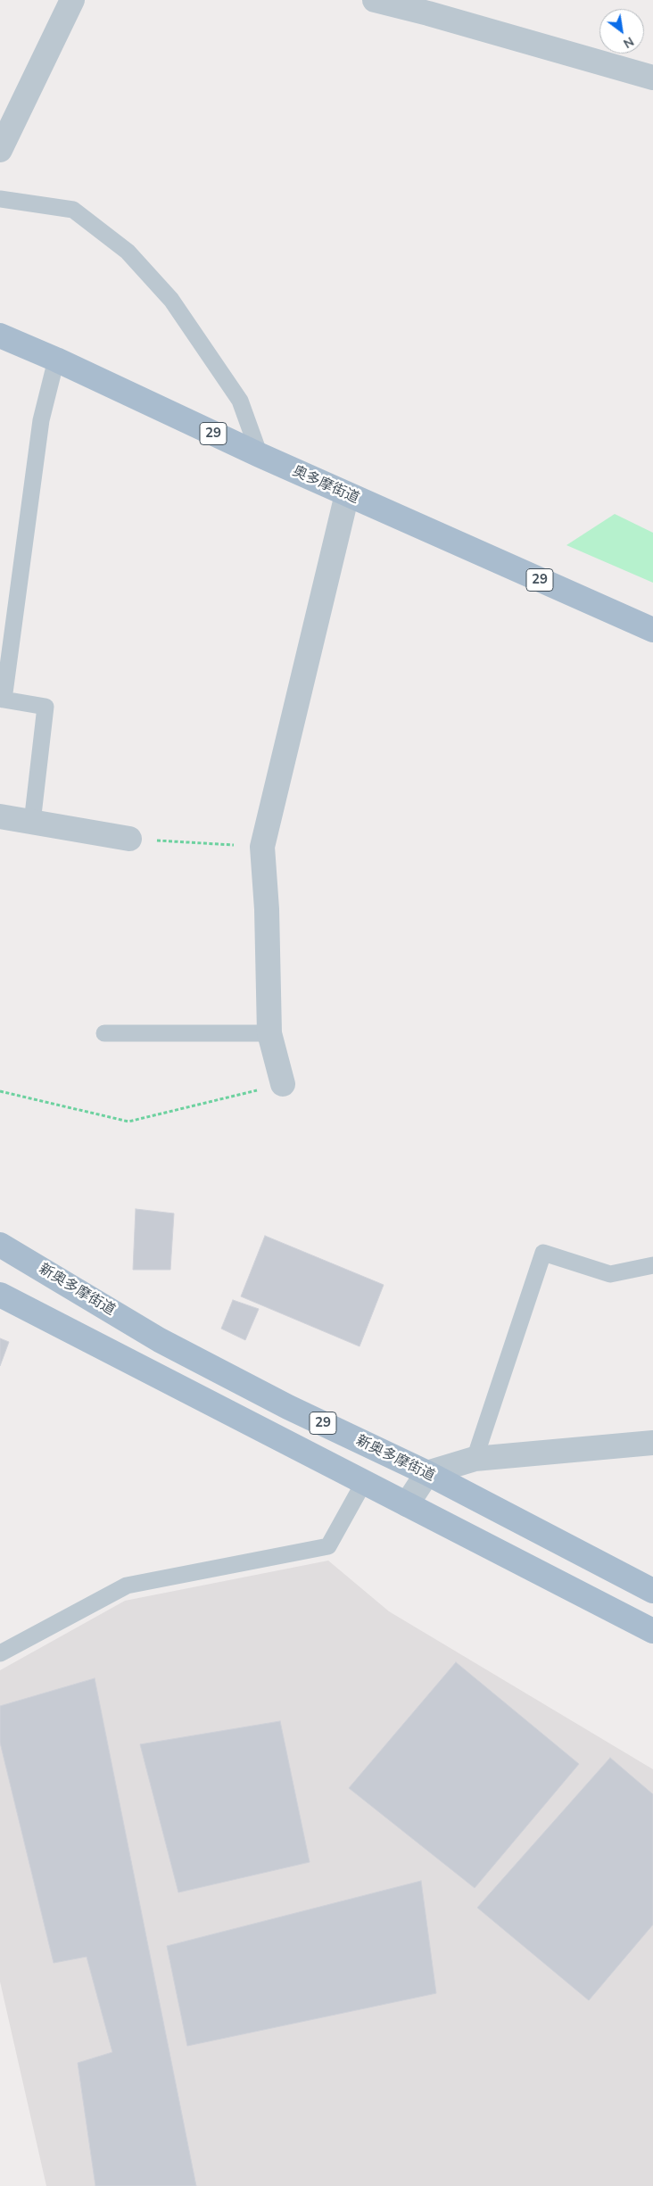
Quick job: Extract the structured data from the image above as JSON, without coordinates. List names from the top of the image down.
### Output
{
  "streets": {
    "main road": ["29", "奥多摩街道", "新奥多摩街道"]
  },
  "north": "bottom right"
}
